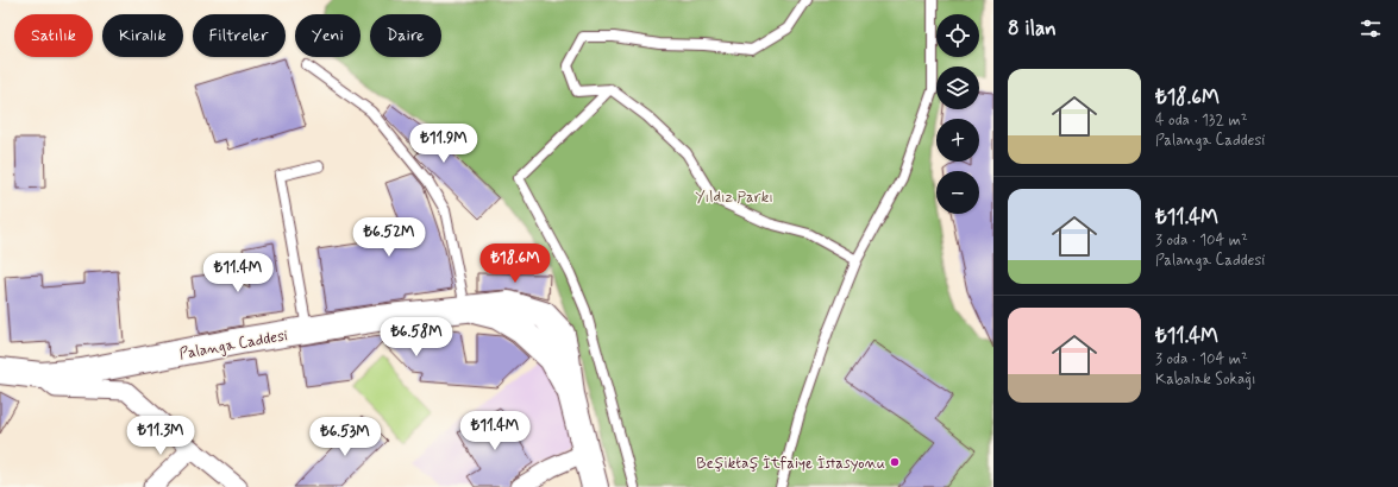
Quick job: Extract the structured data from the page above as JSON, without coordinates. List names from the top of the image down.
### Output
{
  "streets": {
    "main road": ["Palanga Caddesi"]
  },
  "parks": ["Yıldız Parkı"],
  "places": ["Beşiktaş İtfaiye İstasyonu"],
  "page": {
    "heading": "8 ilan",
    "map_buttons": ["+", "−"],
    "chip": [
      "Satılık",
      "Kiralık",
      "Filtreler",
      "Yeni",
      "Daire"
    ],
    "list": [
      {
        "name": "₺18.6M",
        "note": "4 oda · 132 m² · Palanga Caddesi"
      },
      {
        "name": "₺11.4M",
        "note": "3 oda · 104 m² · Palanga Caddesi"
      },
      {
        "name": "₺11.4M",
        "note": "3 oda · 104 m² · Kabalak Sokağı"
      }
    ],
    "price": [
      "₺11.9M",
      "₺6.52M",
      "₺18.6M",
      "₺11.4M",
      "₺6.58M",
      "₺11.4M",
      "₺11.3M",
      "₺6.53M"
    ]
  }
}
